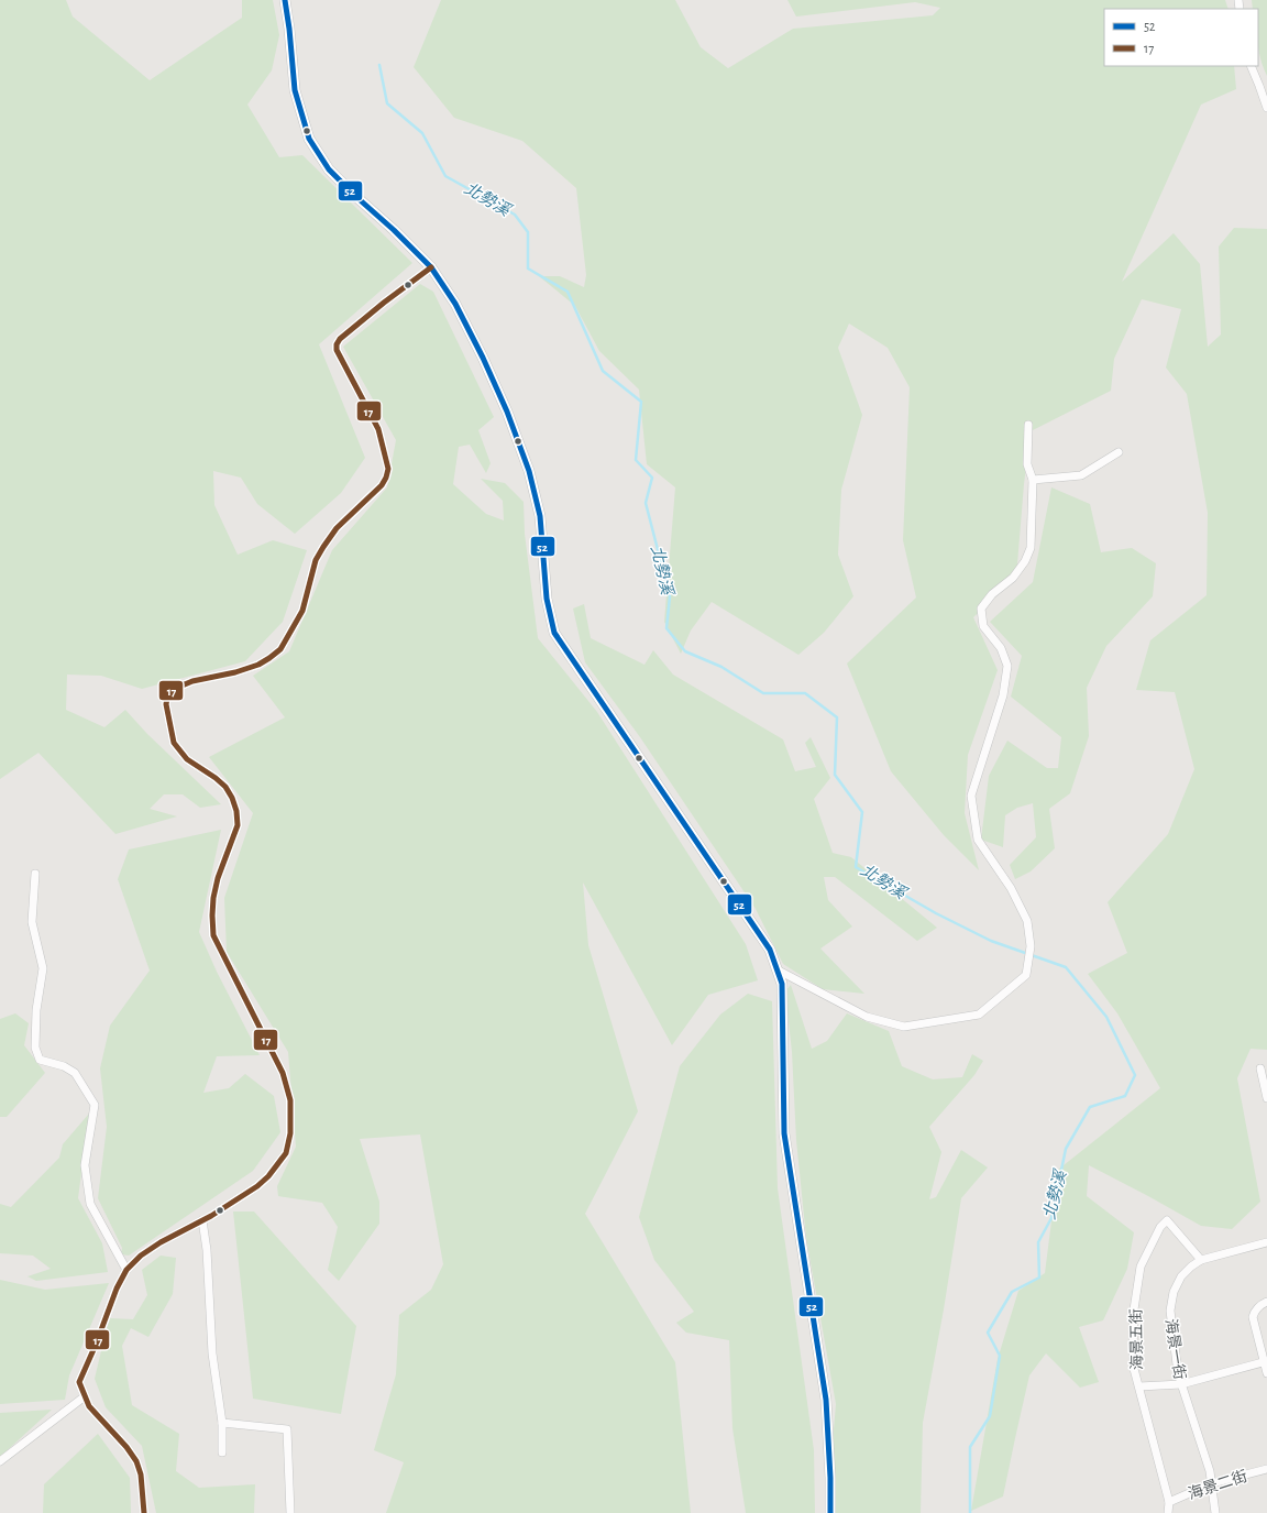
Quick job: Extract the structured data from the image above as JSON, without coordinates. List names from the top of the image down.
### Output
{
  "streets": {
    "street": ["海景五街", "海景一街", "海景二街"]
  },
  "crossings": [
    ["海景五街", "海景一街"],
    ["海景五街", "海景二街"],
    ["海景一街", "海景二街"]
  ],
  "water": ["北勢溪"],
  "lines": ["transit line 52", "transit line 17"],
  "legend": ["52", "17"]
}
